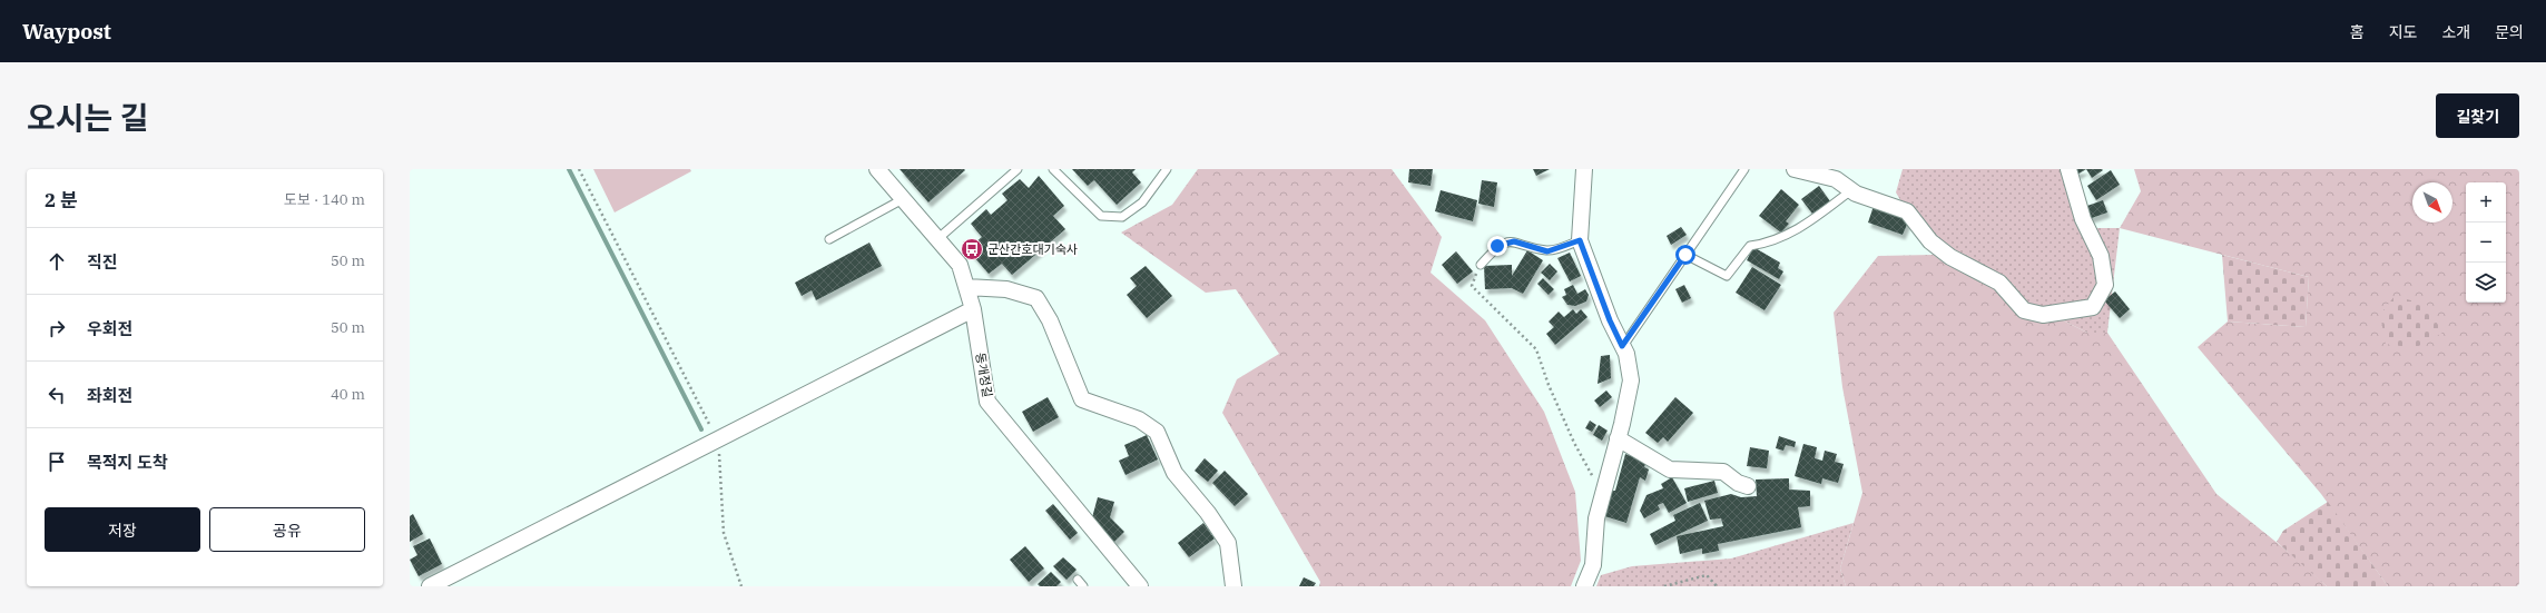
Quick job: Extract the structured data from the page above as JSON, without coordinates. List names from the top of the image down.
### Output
{
  "streets": {
    "street": ["동개정길"]
  },
  "places": {
    "bus stop": ["군산간호대기숙사"]
  },
  "north": "bottom right",
  "page": {
    "header": "Waypost",
    "nav": [
      "홈",
      "지도",
      "소개",
      "문의"
    ],
    "title": "오시는 길",
    "buttons": [
      "길찾기",
      ["저장", "공유"]
    ],
    "heading": ["2 분", "도보 · 140 m"],
    "map_buttons": ["+", "−"],
    "list": [
      ["직진", "50 m"],
      ["우회전", "50 m"],
      ["좌회전", "40 m"],
      "목적지 도착"
    ]
  }
}
